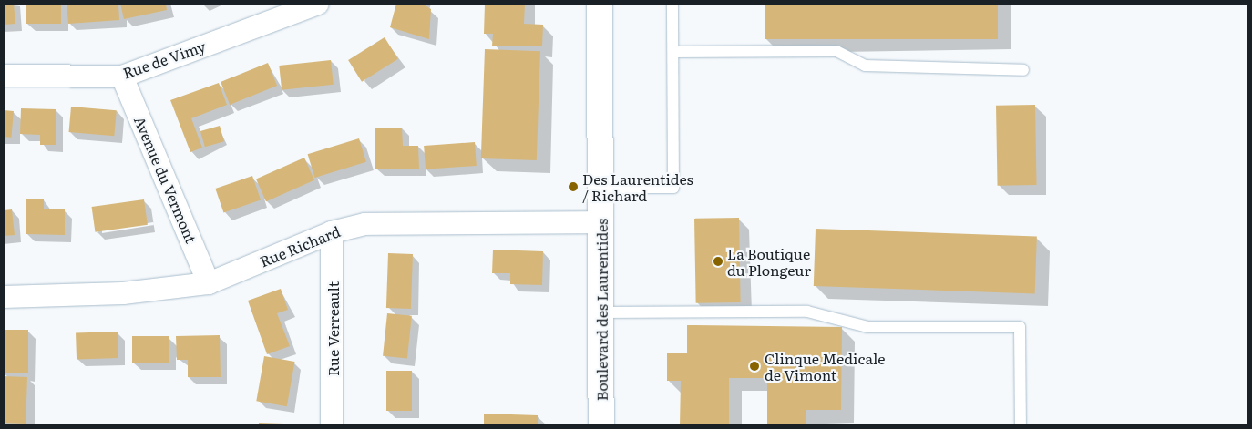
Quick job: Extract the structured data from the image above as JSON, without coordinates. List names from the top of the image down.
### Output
{
  "streets": {
    "main road": ["Boulevard des Laurentides"],
    "street": [
      "Rue de Vimy",
      "Avenue du Vermont",
      "Rue Richard",
      "Rue Verreault"
    ]
  },
  "crossings": [
    ["Rue de Vimy", "Avenue du Vermont"],
    ["Avenue du Vermont", "Rue Richard"],
    ["Rue Richard", "Boulevard des Laurentides"],
    ["Rue Richard", "Rue Verreault"]
  ],
  "places": ["Des Laurentides / Richard", "La Boutique du Plongeur", "Clinque Medicale de Vimont"]
}
